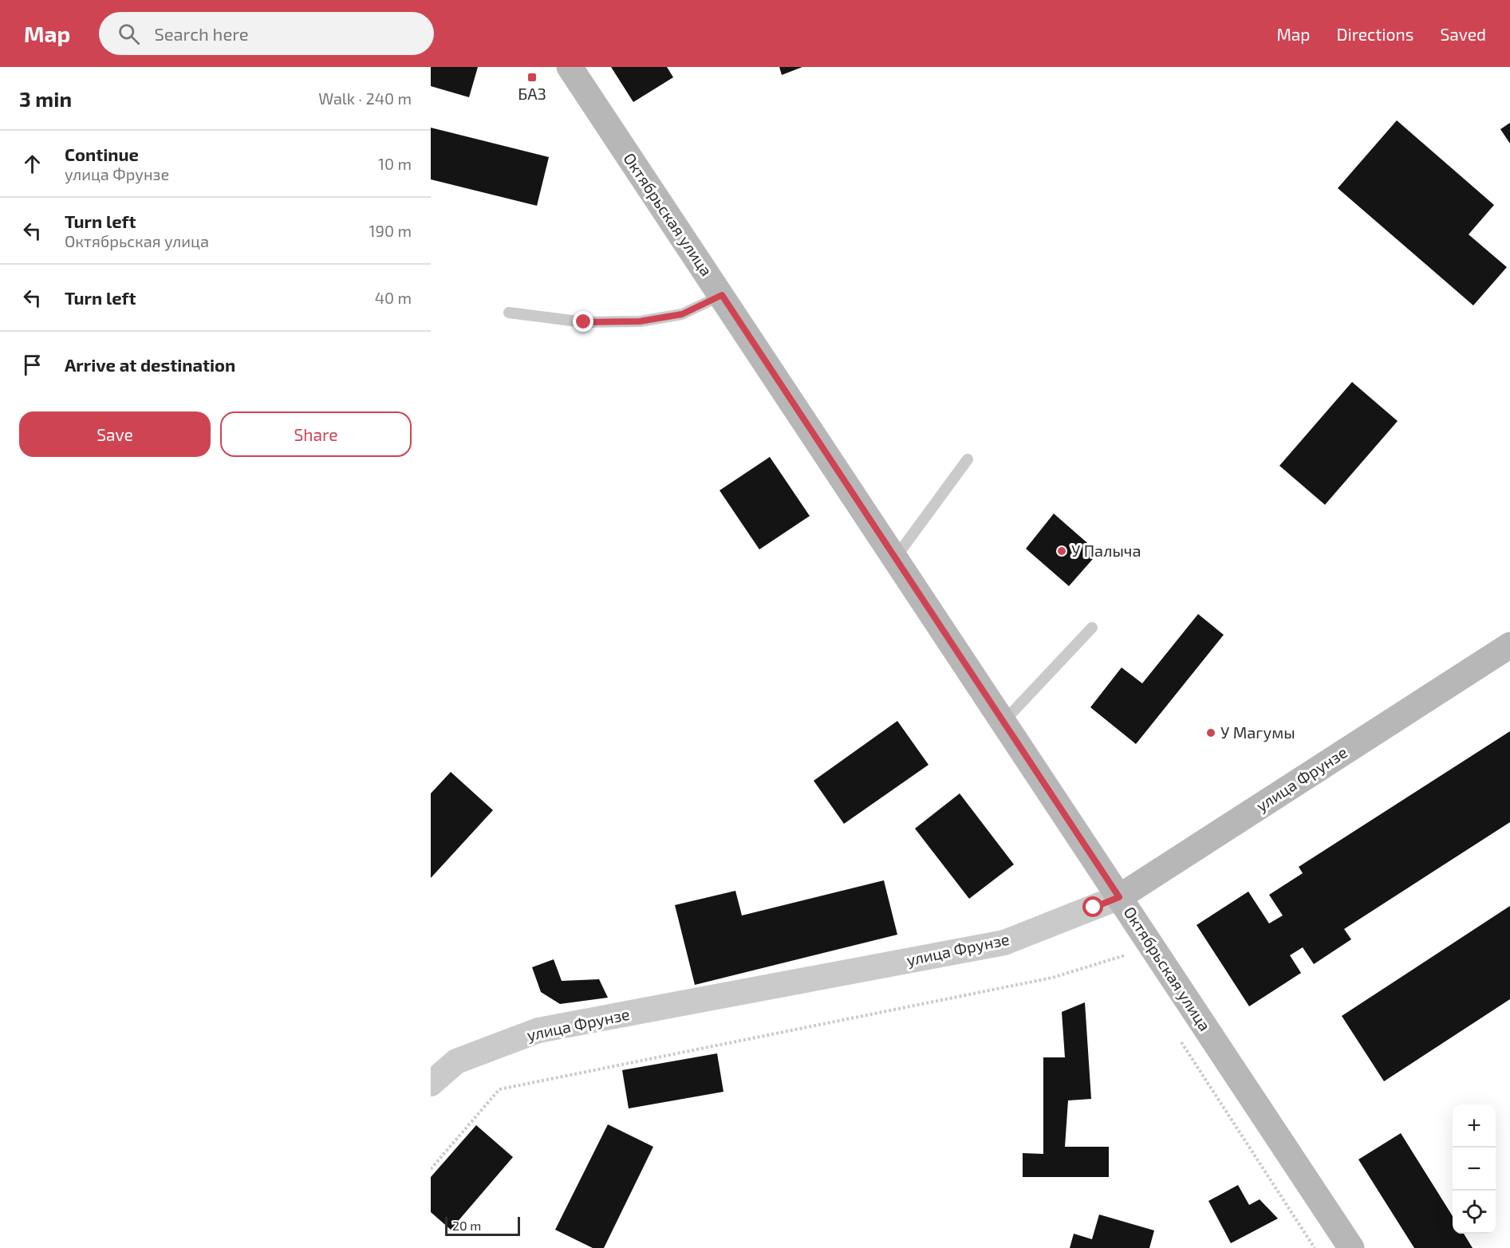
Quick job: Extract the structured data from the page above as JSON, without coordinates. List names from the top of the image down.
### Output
{
  "streets": {
    "main road": ["Октябрьская улица", "улица Фрунзе"]
  },
  "crossings": [
    ["Октябрьская улица", "улица Фрунзе"]
  ],
  "places": {
    "transit": ["БАЗ"],
    "other": ["У Палыча", "У Магумы"]
  },
  "scale_bar": "20 m",
  "page": {
    "header": "Map",
    "search": "Search here",
    "nav": ["Map", "Directions", "Saved"],
    "heading": ["3 min", "Walk · 240 m"],
    "list": [
      ["Continue", "улица Фрунзе", "10 m"],
      ["Turn left", "Октябрьская улица", "190 m"],
      ["Turn left", "40 m"],
      "Arrive at destination"
    ],
    "buttons": ["Save", "Share"],
    "map_buttons": ["+", "−"],
    "scale": "20 m"
  }
}
